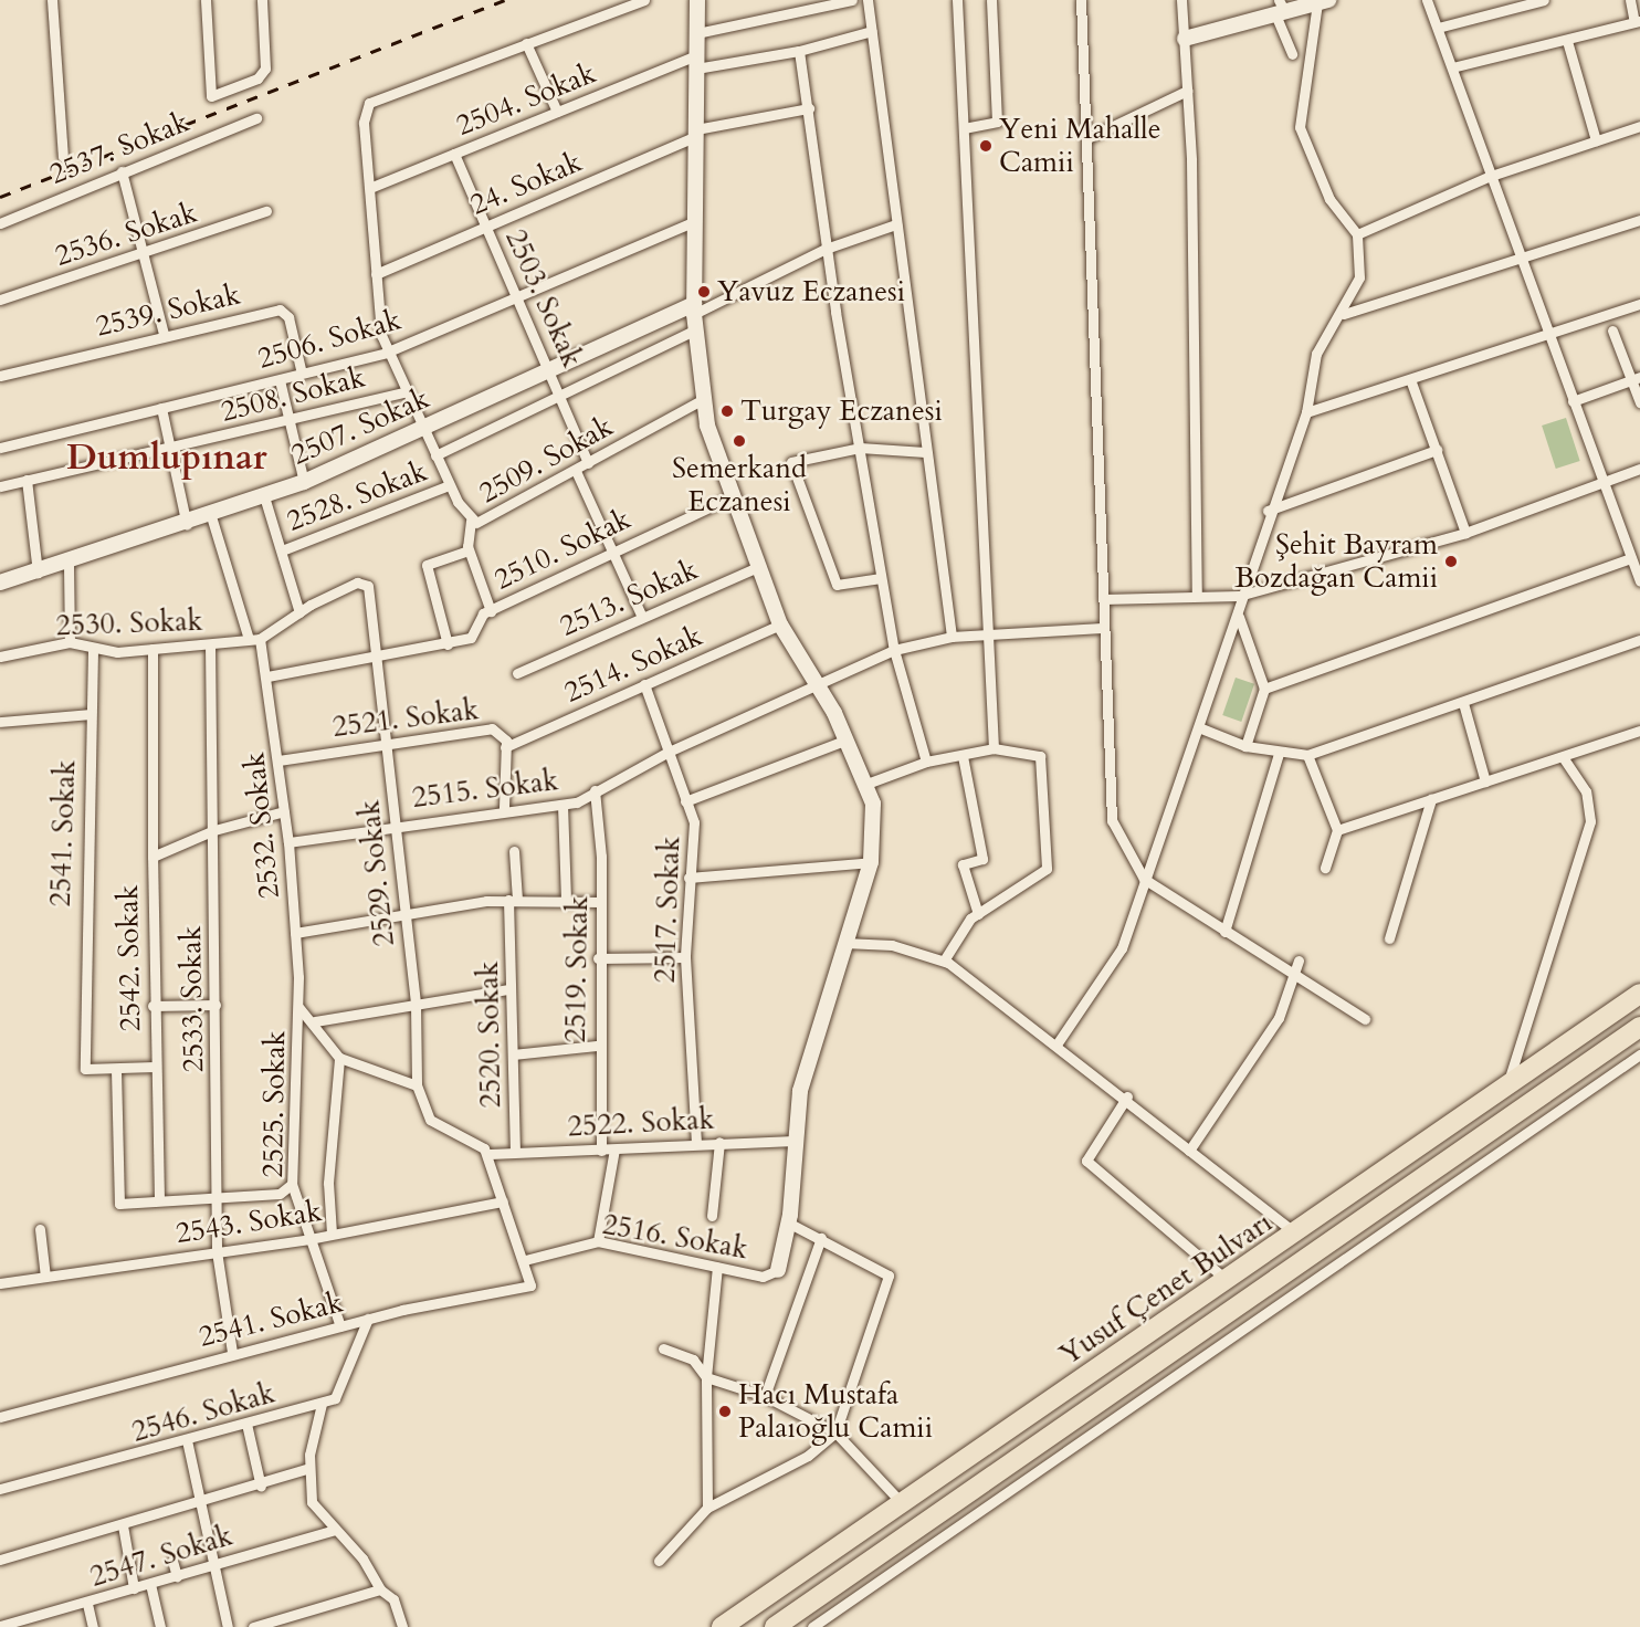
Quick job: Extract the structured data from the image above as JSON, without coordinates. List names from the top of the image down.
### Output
{
  "streets": {
    "highway": ["Yusuf Çenet Bulvarı"],
    "street": [
      "2504. Sokak",
      "2537. Sokak",
      "24. Sokak",
      "2536. Sokak",
      "2503. Sokak",
      "2539. Sokak",
      "2506. Sokak",
      "2508. Sokak",
      "2507. Sokak",
      "2509. Sokak",
      "2528. Sokak",
      "2510. Sokak",
      "2513. Sokak",
      "2530. Sokak",
      "2514. Sokak",
      "2521. Sokak",
      "2515. Sokak",
      "2532. Sokak",
      "2541. Sokak",
      "2529. Sokak",
      "2517. Sokak",
      "2542. Sokak",
      "2519. Sokak",
      "2533. Sokak",
      "2520. Sokak",
      "2525. Sokak",
      "2522. Sokak",
      "2543. Sokak",
      "2516. Sokak",
      "2546. Sokak",
      "2547. Sokak"
    ]
  },
  "crossings": [
    ["2504. Sokak", "2503. Sokak"],
    ["24. Sokak", "2503. Sokak"],
    ["2503. Sokak", "2506. Sokak"],
    ["2503. Sokak", "2507. Sokak"],
    ["2503. Sokak", "2509. Sokak"],
    ["2539. Sokak", "2506. Sokak"],
    ["2506. Sokak", "2509. Sokak"],
    ["2508. Sokak", "2509. Sokak"],
    ["2507. Sokak", "2509. Sokak"],
    ["2509. Sokak", "2528. Sokak"],
    ["2510. Sokak", "2532. Sokak"],
    ["2510. Sokak", "2529. Sokak"],
    ["2530. Sokak", "2532. Sokak"],
    ["2530. Sokak", "2541. Sokak"],
    ["2530. Sokak", "2533. Sokak"],
    ["2514. Sokak", "2521. Sokak"],
    ["2514. Sokak", "2517. Sokak"],
    ["2521. Sokak", "2515. Sokak"],
    ["2521. Sokak", "2532. Sokak"],
    ["2521. Sokak", "2529. Sokak"],
    ["2515. Sokak", "2532. Sokak"],
    ["2515. Sokak", "2529. Sokak"],
    ["2515. Sokak", "2517. Sokak"],
    ["2515. Sokak", "2519. Sokak"],
    ["2532. Sokak", "2542. Sokak"],
    ["2532. Sokak", "2525. Sokak"],
    ["2541. Sokak", "2542. Sokak"],
    ["2541. Sokak", "2533. Sokak"],
    ["2541. Sokak", "2525. Sokak"],
    ["2541. Sokak", "2516. Sokak"],
    ["2517. Sokak", "2522. Sokak"],
    ["2542. Sokak", "2533. Sokak"],
    ["2519. Sokak", "2522. Sokak"],
    ["2533. Sokak", "2543. Sokak"],
    ["2520. Sokak", "2522. Sokak"],
    ["2525. Sokak", "2543. Sokak"]
  ],
  "districts": ["Dumlupınar"],
  "places": [
    "Yeni Mahalle Camii",
    "Yavuz Eczanesi",
    "Turgay Eczanesi",
    "Semerkand Eczanesi",
    "Şehit Bayram Bozdağan Camii",
    "Hacı Mustafa Palaıoğlu Camii"
  ]
}
